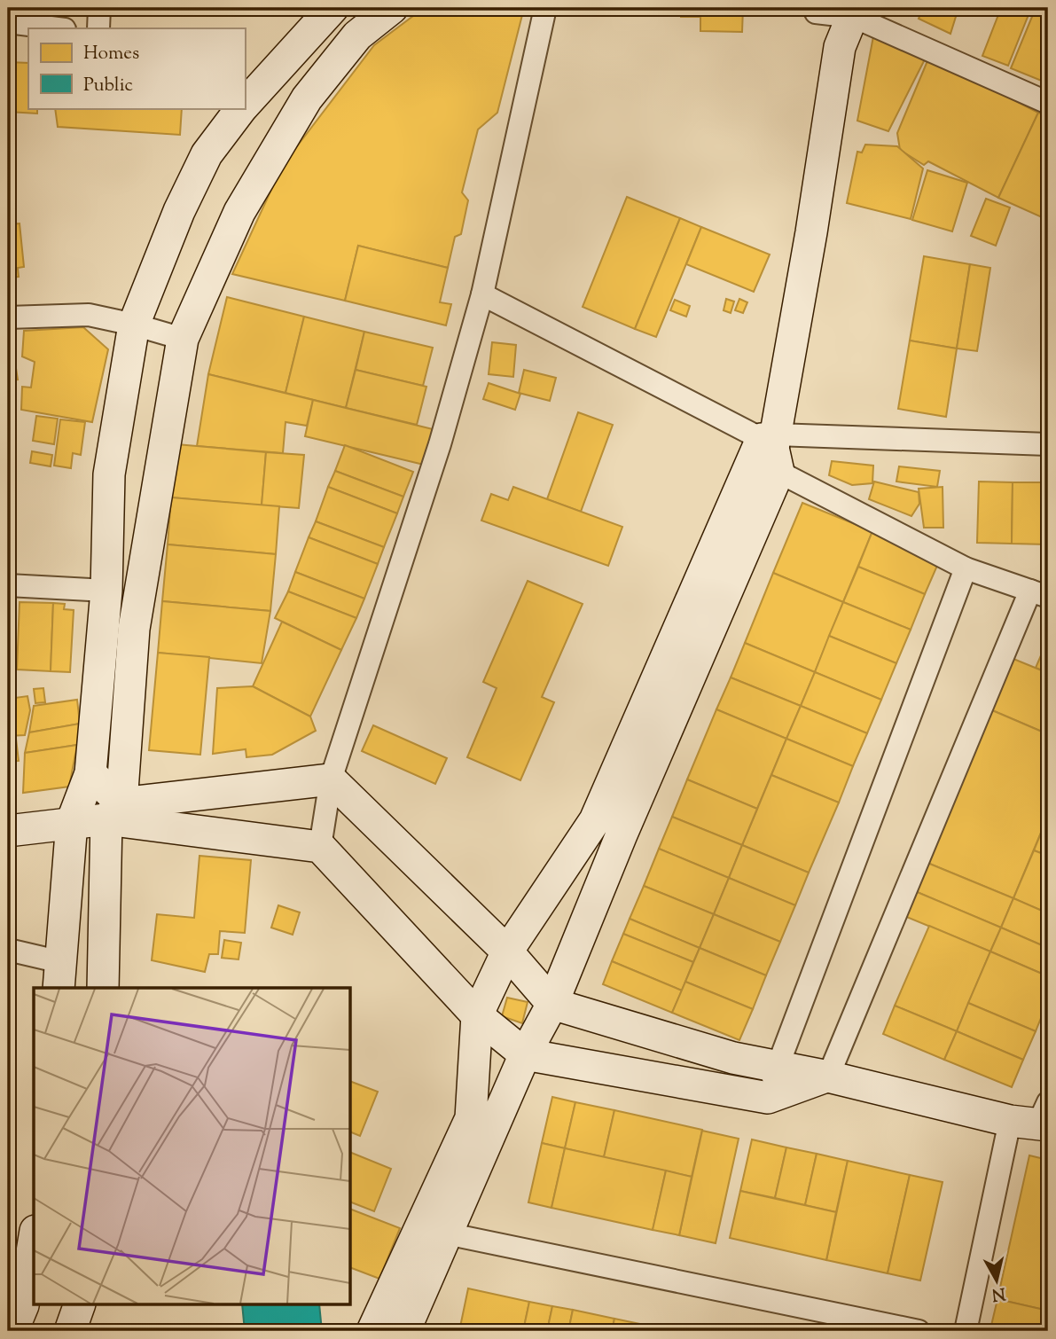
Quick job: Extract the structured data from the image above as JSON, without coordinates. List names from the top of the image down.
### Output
{
  "legend": ["Homes", "Public"],
  "north": "bottom"
}
